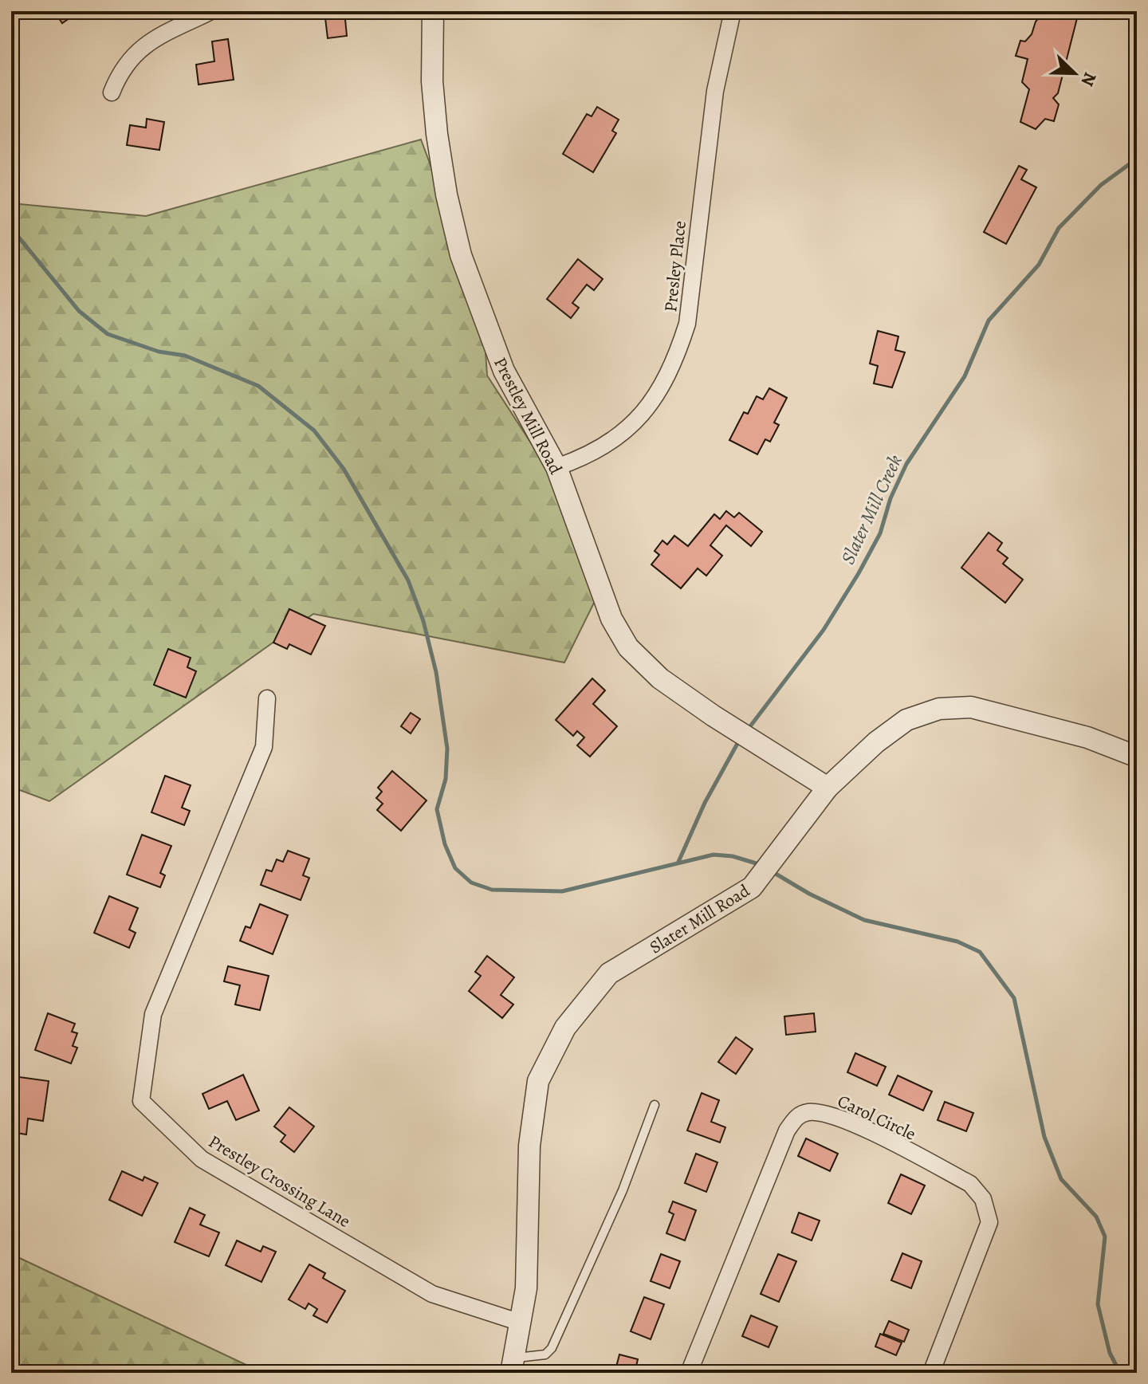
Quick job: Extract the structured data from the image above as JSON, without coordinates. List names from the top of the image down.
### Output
{
  "streets": {
    "street": [
      "Presley Place",
      "Prestley Mill Road",
      "Slater Mill Road",
      "Carol Circle",
      "Prestley Crossing Lane"
    ]
  },
  "crossings": [
    ["Presley Place", "Prestley Mill Road"],
    ["Prestley Mill Road", "Slater Mill Road"],
    ["Slater Mill Road", "Prestley Crossing Lane"]
  ],
  "water": ["Slater Mill Creek"],
  "north": "bottom right"
}
